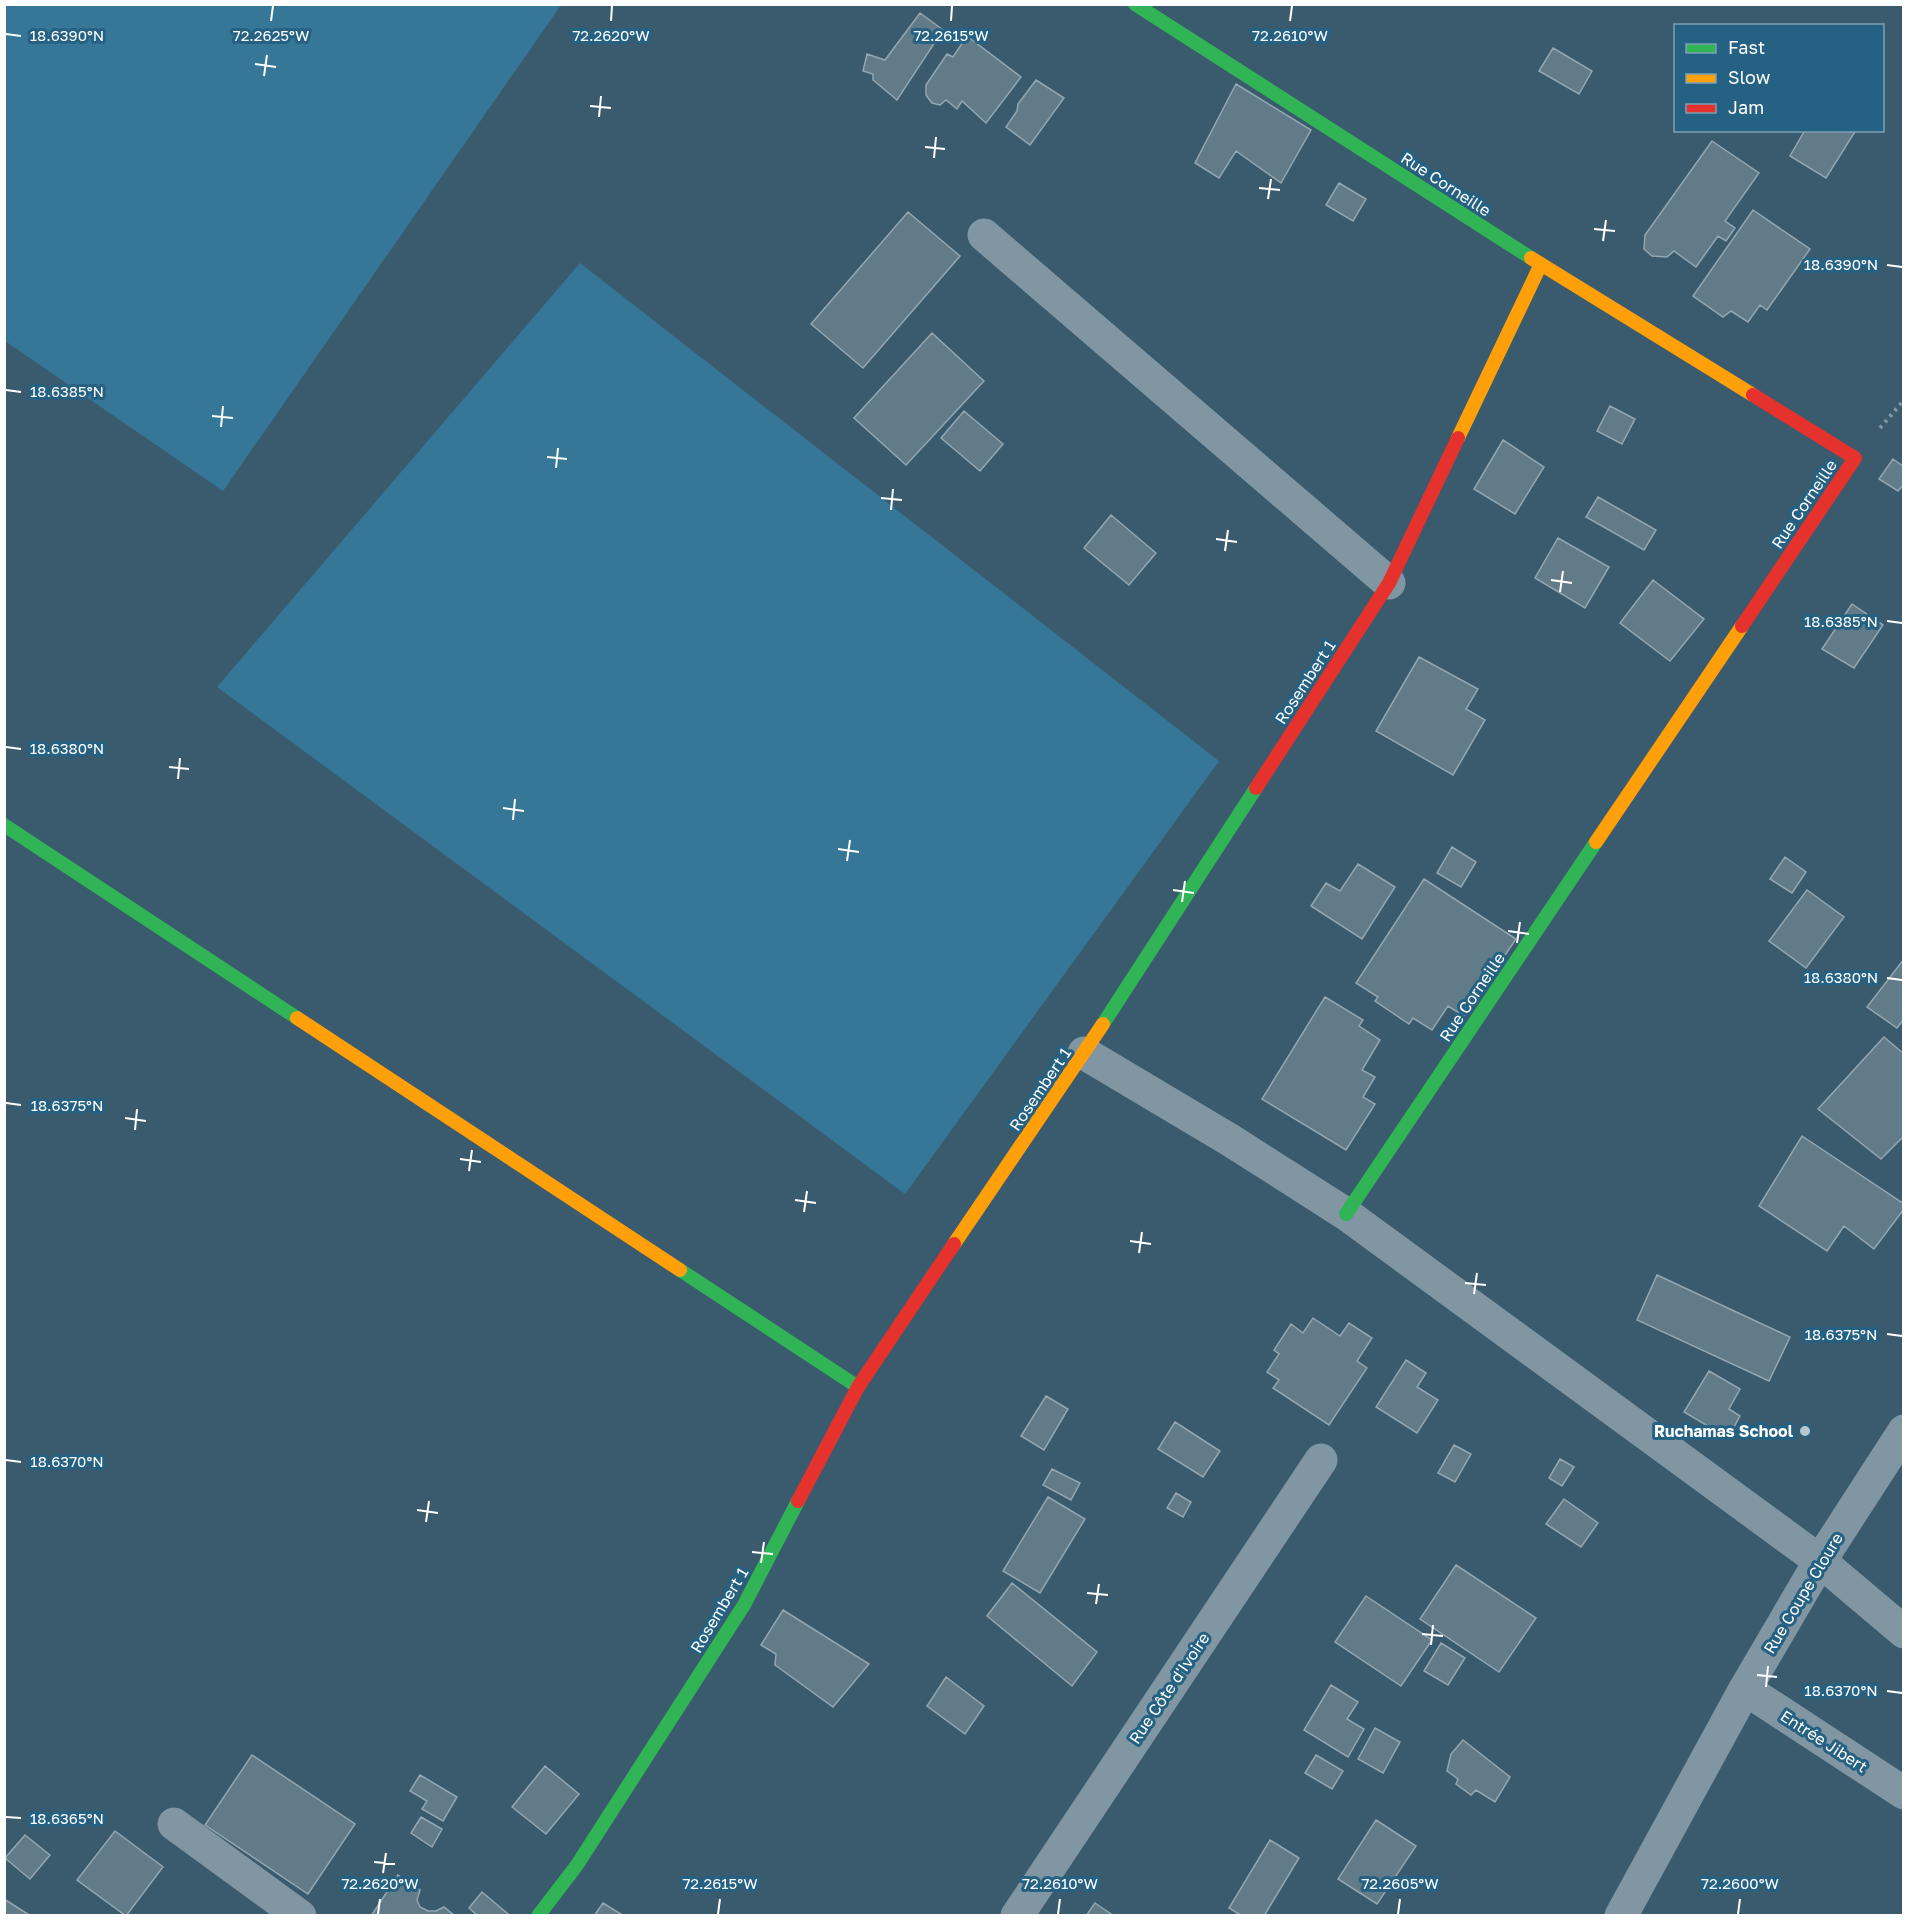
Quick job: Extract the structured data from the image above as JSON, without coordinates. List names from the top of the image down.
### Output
{
  "streets": {
    "street": [
      "Rue Corneille",
      "Rosembert 1",
      "Rue Coupe Cloure",
      "Rue Côte d'Ivoire",
      "Entrée Jibert"
    ]
  },
  "crossings": [
    ["Rue Corneille", "Rosembert 1"],
    ["Rue Coupe Cloure", "Entrée Jibert"]
  ],
  "places": ["Ruchamas School"],
  "legend": ["Fast", "Slow", "Jam"],
  "coordinates": [
    "18.6390°N",
    "72.2625°W",
    "72.2620°W",
    "72.2615°W",
    "72.2610°W",
    "18.6385°N",
    "18.6380°N",
    "18.6375°N",
    "18.6370°N",
    "18.6365°N",
    "72.2605°W",
    "72.2600°W"
  ]
}
